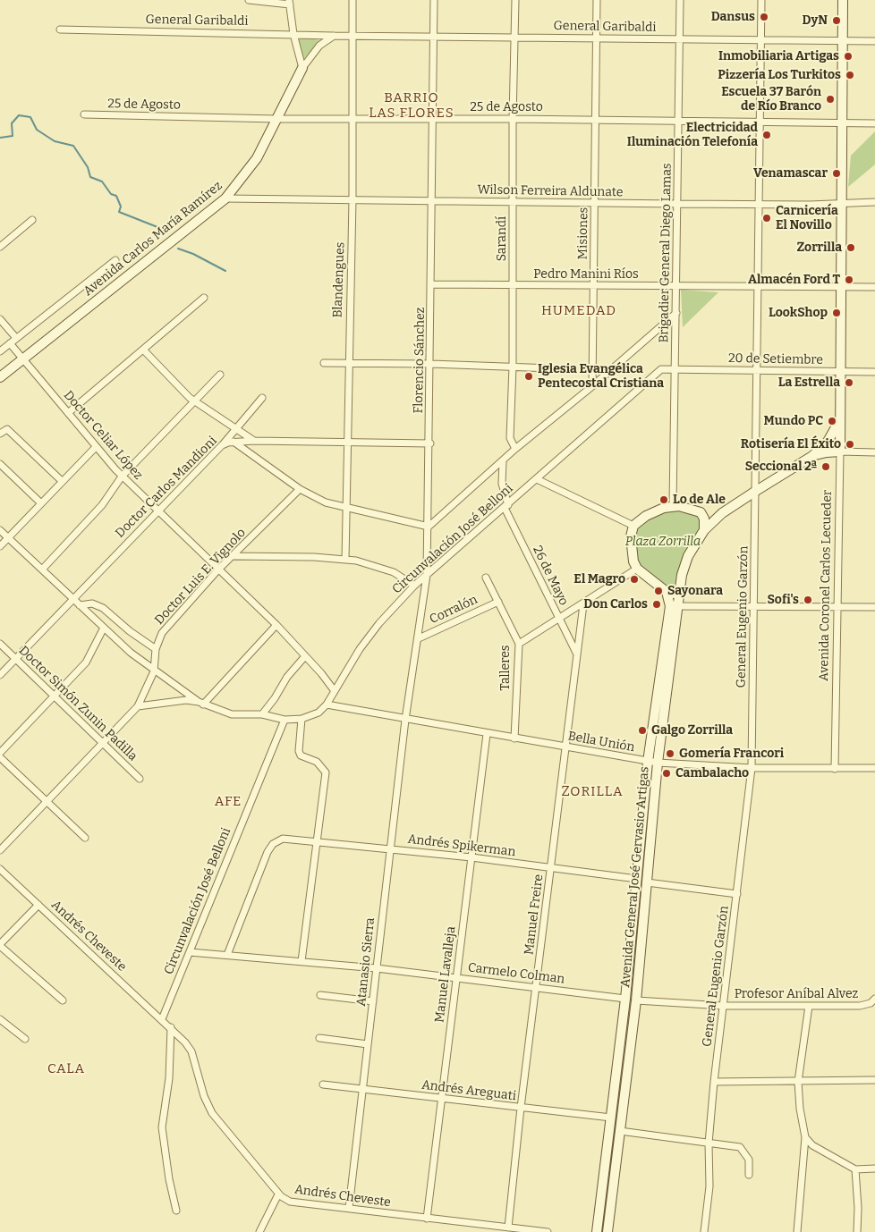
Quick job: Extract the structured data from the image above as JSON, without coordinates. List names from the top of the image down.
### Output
{
  "streets": {
    "main road": ["Avenida Carlos María Ramírez", "Avenida Coronel Carlos Lecueder", "Avenida General José Gervasio Artigas"],
    "street": [
      "General Garibaldi",
      "25 de Agosto",
      "Wilson Ferreira Aldunate",
      "Misiones",
      "Sarandí",
      "Brigadier General Diego Lamas",
      "Pedro Manini Ríos",
      "Blandengues",
      "20 de Setiembre",
      "Florencio Sánchez",
      "Doctor Celiar López",
      "Doctor Carlos Mandioni",
      "Circunvalación José Belloni",
      "26 de Mayo",
      "Doctor Luis E. Vignolo",
      "Corralón",
      "General Eugenio Garzón",
      "Talleres",
      "Doctor Simón Zunin Padilla",
      "Bella Unión",
      "Andrés Spikerman",
      "Manuel Freire",
      "Andrés Cheveste",
      "Atanasio Sierra",
      "Carmelo Colman",
      "Manuel Lavalleja",
      "Profesor Aníbal Alvez",
      "Andrés Areguati"
    ]
  },
  "crossings": [
    ["General Garibaldi", "Misiones"],
    ["General Garibaldi", "Sarandí"],
    ["General Garibaldi", "Brigadier General Diego Lamas"],
    ["General Garibaldi", "Blandengues"],
    ["General Garibaldi", "Florencio Sánchez"],
    ["General Garibaldi", "Avenida Coronel Carlos Lecueder"],
    ["General Garibaldi", "General Eugenio Garzón"],
    ["25 de Agosto", "Misiones"],
    ["25 de Agosto", "Avenida Carlos María Ramírez"],
    ["25 de Agosto", "Sarandí"],
    ["25 de Agosto", "Brigadier General Diego Lamas"],
    ["25 de Agosto", "Blandengues"],
    ["25 de Agosto", "Florencio Sánchez"],
    ["25 de Agosto", "Avenida Coronel Carlos Lecueder"],
    ["25 de Agosto", "General Eugenio Garzón"],
    ["Wilson Ferreira Aldunate", "Misiones"],
    ["Wilson Ferreira Aldunate", "Avenida Carlos María Ramírez"],
    ["Wilson Ferreira Aldunate", "Sarandí"],
    ["Wilson Ferreira Aldunate", "Brigadier General Diego Lamas"],
    ["Wilson Ferreira Aldunate", "Blandengues"],
    ["Wilson Ferreira Aldunate", "Florencio Sánchez"],
    ["Wilson Ferreira Aldunate", "Avenida Coronel Carlos Lecueder"],
    ["Wilson Ferreira Aldunate", "General Eugenio Garzón"],
    ["Misiones", "Pedro Manini Ríos"],
    ["Misiones", "Circunvalación José Belloni"],
    ["Avenida Carlos María Ramírez", "Doctor Celiar López"],
    ["Sarandí", "Pedro Manini Ríos"],
    ["Sarandí", "Circunvalación José Belloni"],
    ["Brigadier General Diego Lamas", "Pedro Manini Ríos"],
    ["Brigadier General Diego Lamas", "20 de Setiembre"],
    ["Brigadier General Diego Lamas", "Circunvalación José Belloni"],
    ["Pedro Manini Ríos", "Florencio Sánchez"],
    ["Pedro Manini Ríos", "Avenida Coronel Carlos Lecueder"],
    ["Pedro Manini Ríos", "General Eugenio Garzón"],
    ["Blandengues", "Doctor Carlos Mandioni"],
    ["20 de Setiembre", "Circunvalación José Belloni"],
    ["20 de Setiembre", "Avenida Coronel Carlos Lecueder"],
    ["20 de Setiembre", "General Eugenio Garzón"],
    ["Florencio Sánchez", "Doctor Carlos Mandioni"],
    ["Florencio Sánchez", "Circunvalación José Belloni"],
    ["Florencio Sánchez", "Corralón"],
    ["Florencio Sánchez", "Bella Unión"],
    ["Florencio Sánchez", "Atanasio Sierra"],
    ["Doctor Celiar López", "Doctor Carlos Mandioni"],
    ["Doctor Celiar López", "Circunvalación José Belloni"],
    ["Doctor Celiar López", "Doctor Luis E. Vignolo"],
    ["Doctor Carlos Mandioni", "Doctor Simón Zunin Padilla"],
    ["Circunvalación José Belloni", "26 de Mayo"],
    ["Circunvalación José Belloni", "Bella Unión"],
    ["Circunvalación José Belloni", "Andrés Cheveste"],
    ["Circunvalación José Belloni", "Carmelo Colman"],
    ["26 de Mayo", "Manuel Freire"],
    ["Doctor Luis E. Vignolo", "Doctor Simón Zunin Padilla"],
    ["Avenida Coronel Carlos Lecueder", "Bella Unión"],
    ["Corralón", "Talleres"],
    ["General Eugenio Garzón", "Bella Unión"],
    ["General Eugenio Garzón", "Avenida General José Gervasio Artigas"],
    ["General Eugenio Garzón", "Profesor Aníbal Alvez"],
    ["Talleres", "Bella Unión"],
    ["Bella Unión", "Avenida General José Gervasio Artigas"],
    ["Bella Unión", "Manuel Freire"],
    ["Bella Unión", "Atanasio Sierra"],
    ["Bella Unión", "Manuel Lavalleja"],
    ["Andrés Spikerman", "Avenida General José Gervasio Artigas"],
    ["Andrés Spikerman", "Manuel Freire"],
    ["Andrés Spikerman", "Atanasio Sierra"],
    ["Andrés Spikerman", "Carmelo Colman"],
    ["Andrés Spikerman", "Manuel Lavalleja"],
    ["Avenida General José Gervasio Artigas", "Carmelo Colman"],
    ["Avenida General José Gervasio Artigas", "Profesor Aníbal Alvez"],
    ["Avenida General José Gervasio Artigas", "Andrés Areguati"],
    ["Manuel Freire", "Andrés Cheveste"],
    ["Manuel Freire", "Carmelo Colman"],
    ["Manuel Freire", "Andrés Areguati"],
    ["Andrés Cheveste", "Atanasio Sierra"],
    ["Andrés Cheveste", "Manuel Lavalleja"],
    ["Atanasio Sierra", "Carmelo Colman"],
    ["Atanasio Sierra", "Andrés Areguati"],
    ["Carmelo Colman", "Manuel Lavalleja"],
    ["Manuel Lavalleja", "Andrés Areguati"]
  ],
  "districts": [
    "BARRIO LAS FLORES",
    "HUMEDAD",
    "ZORILLA",
    "AFE",
    "CALA"
  ],
  "parks": ["Plaza Zorrilla"],
  "places": [
    "Dansus",
    "DyN",
    "Inmobiliaria Artigas",
    "Pizzería Los Turkitos",
    "Escuela 37 Barón de Río Branco",
    "Electricidad Iluminación Telefonía",
    "Venamascar",
    "Carnicería El Novillo",
    "Zorrilla",
    "Almacén Ford T",
    "LookShop",
    "Iglesia Evangélica Pentecostal Cristiana",
    "La Estrella",
    "Mundo PC",
    "Rotisería El Éxito",
    "Seccional 2ª",
    "Lo de Ale",
    "El Magro",
    "Sayonara",
    "Sofi's",
    "Don Carlos",
    "Galgo Zorrilla",
    "Gomería Francori",
    "Cambalacho"
  ]
}
